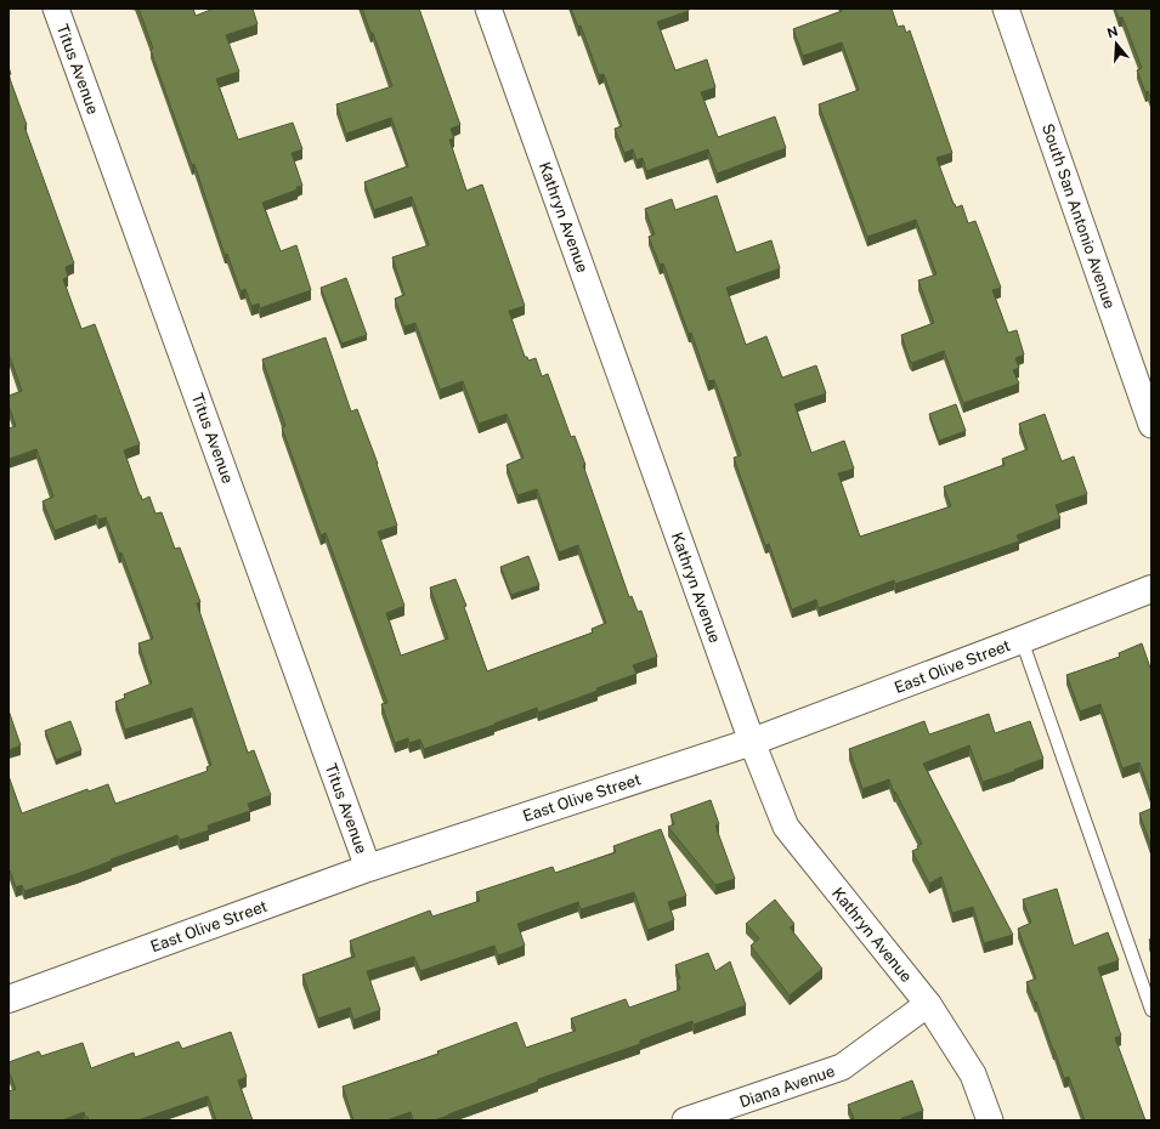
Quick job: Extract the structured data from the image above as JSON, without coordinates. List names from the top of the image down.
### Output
{
  "streets": {
    "street": [
      "Titus Avenue",
      "South San Antonio Avenue",
      "Kathryn Avenue",
      "East Olive Street",
      "Diana Avenue"
    ]
  },
  "crossings": [
    ["Titus Avenue", "East Olive Street"],
    ["Kathryn Avenue", "East Olive Street"],
    ["Kathryn Avenue", "Diana Avenue"]
  ],
  "north": "top"
}
